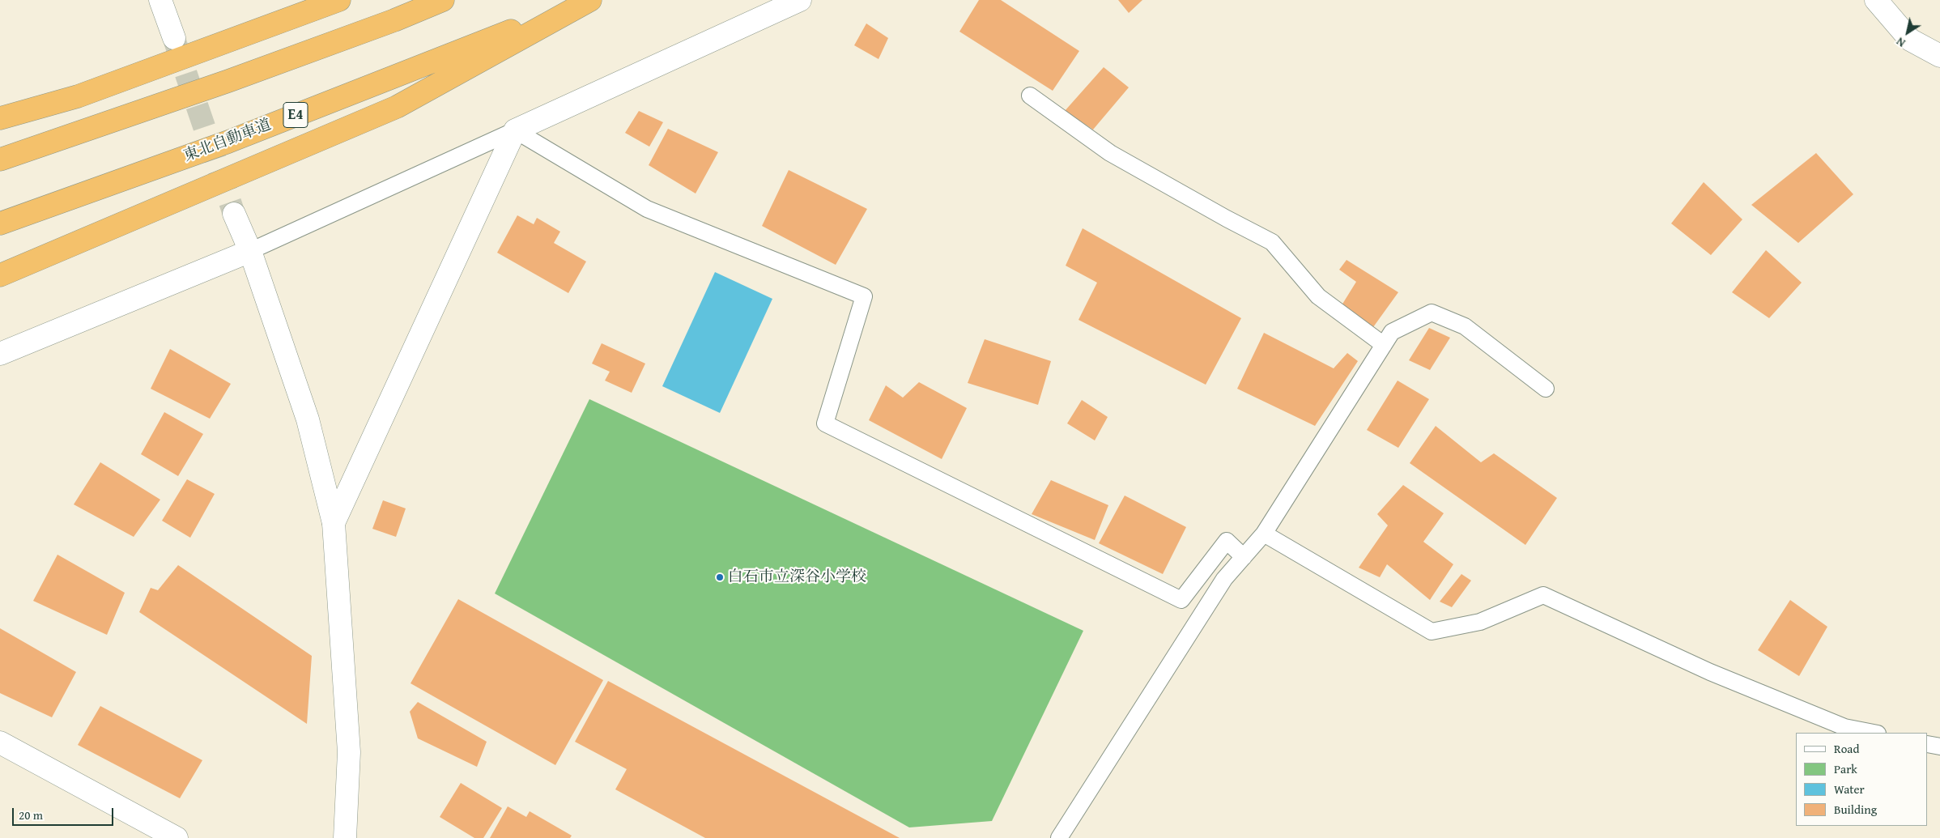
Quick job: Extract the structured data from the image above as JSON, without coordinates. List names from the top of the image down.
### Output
{
  "streets": {
    "highway": ["E4", "東北自動車道"]
  },
  "places": ["白石市立深谷小学校"],
  "legend": [
    "Road",
    "Park",
    "Water",
    "Building"
  ],
  "scale_bar": "20 m",
  "north": "bottom left"
}
